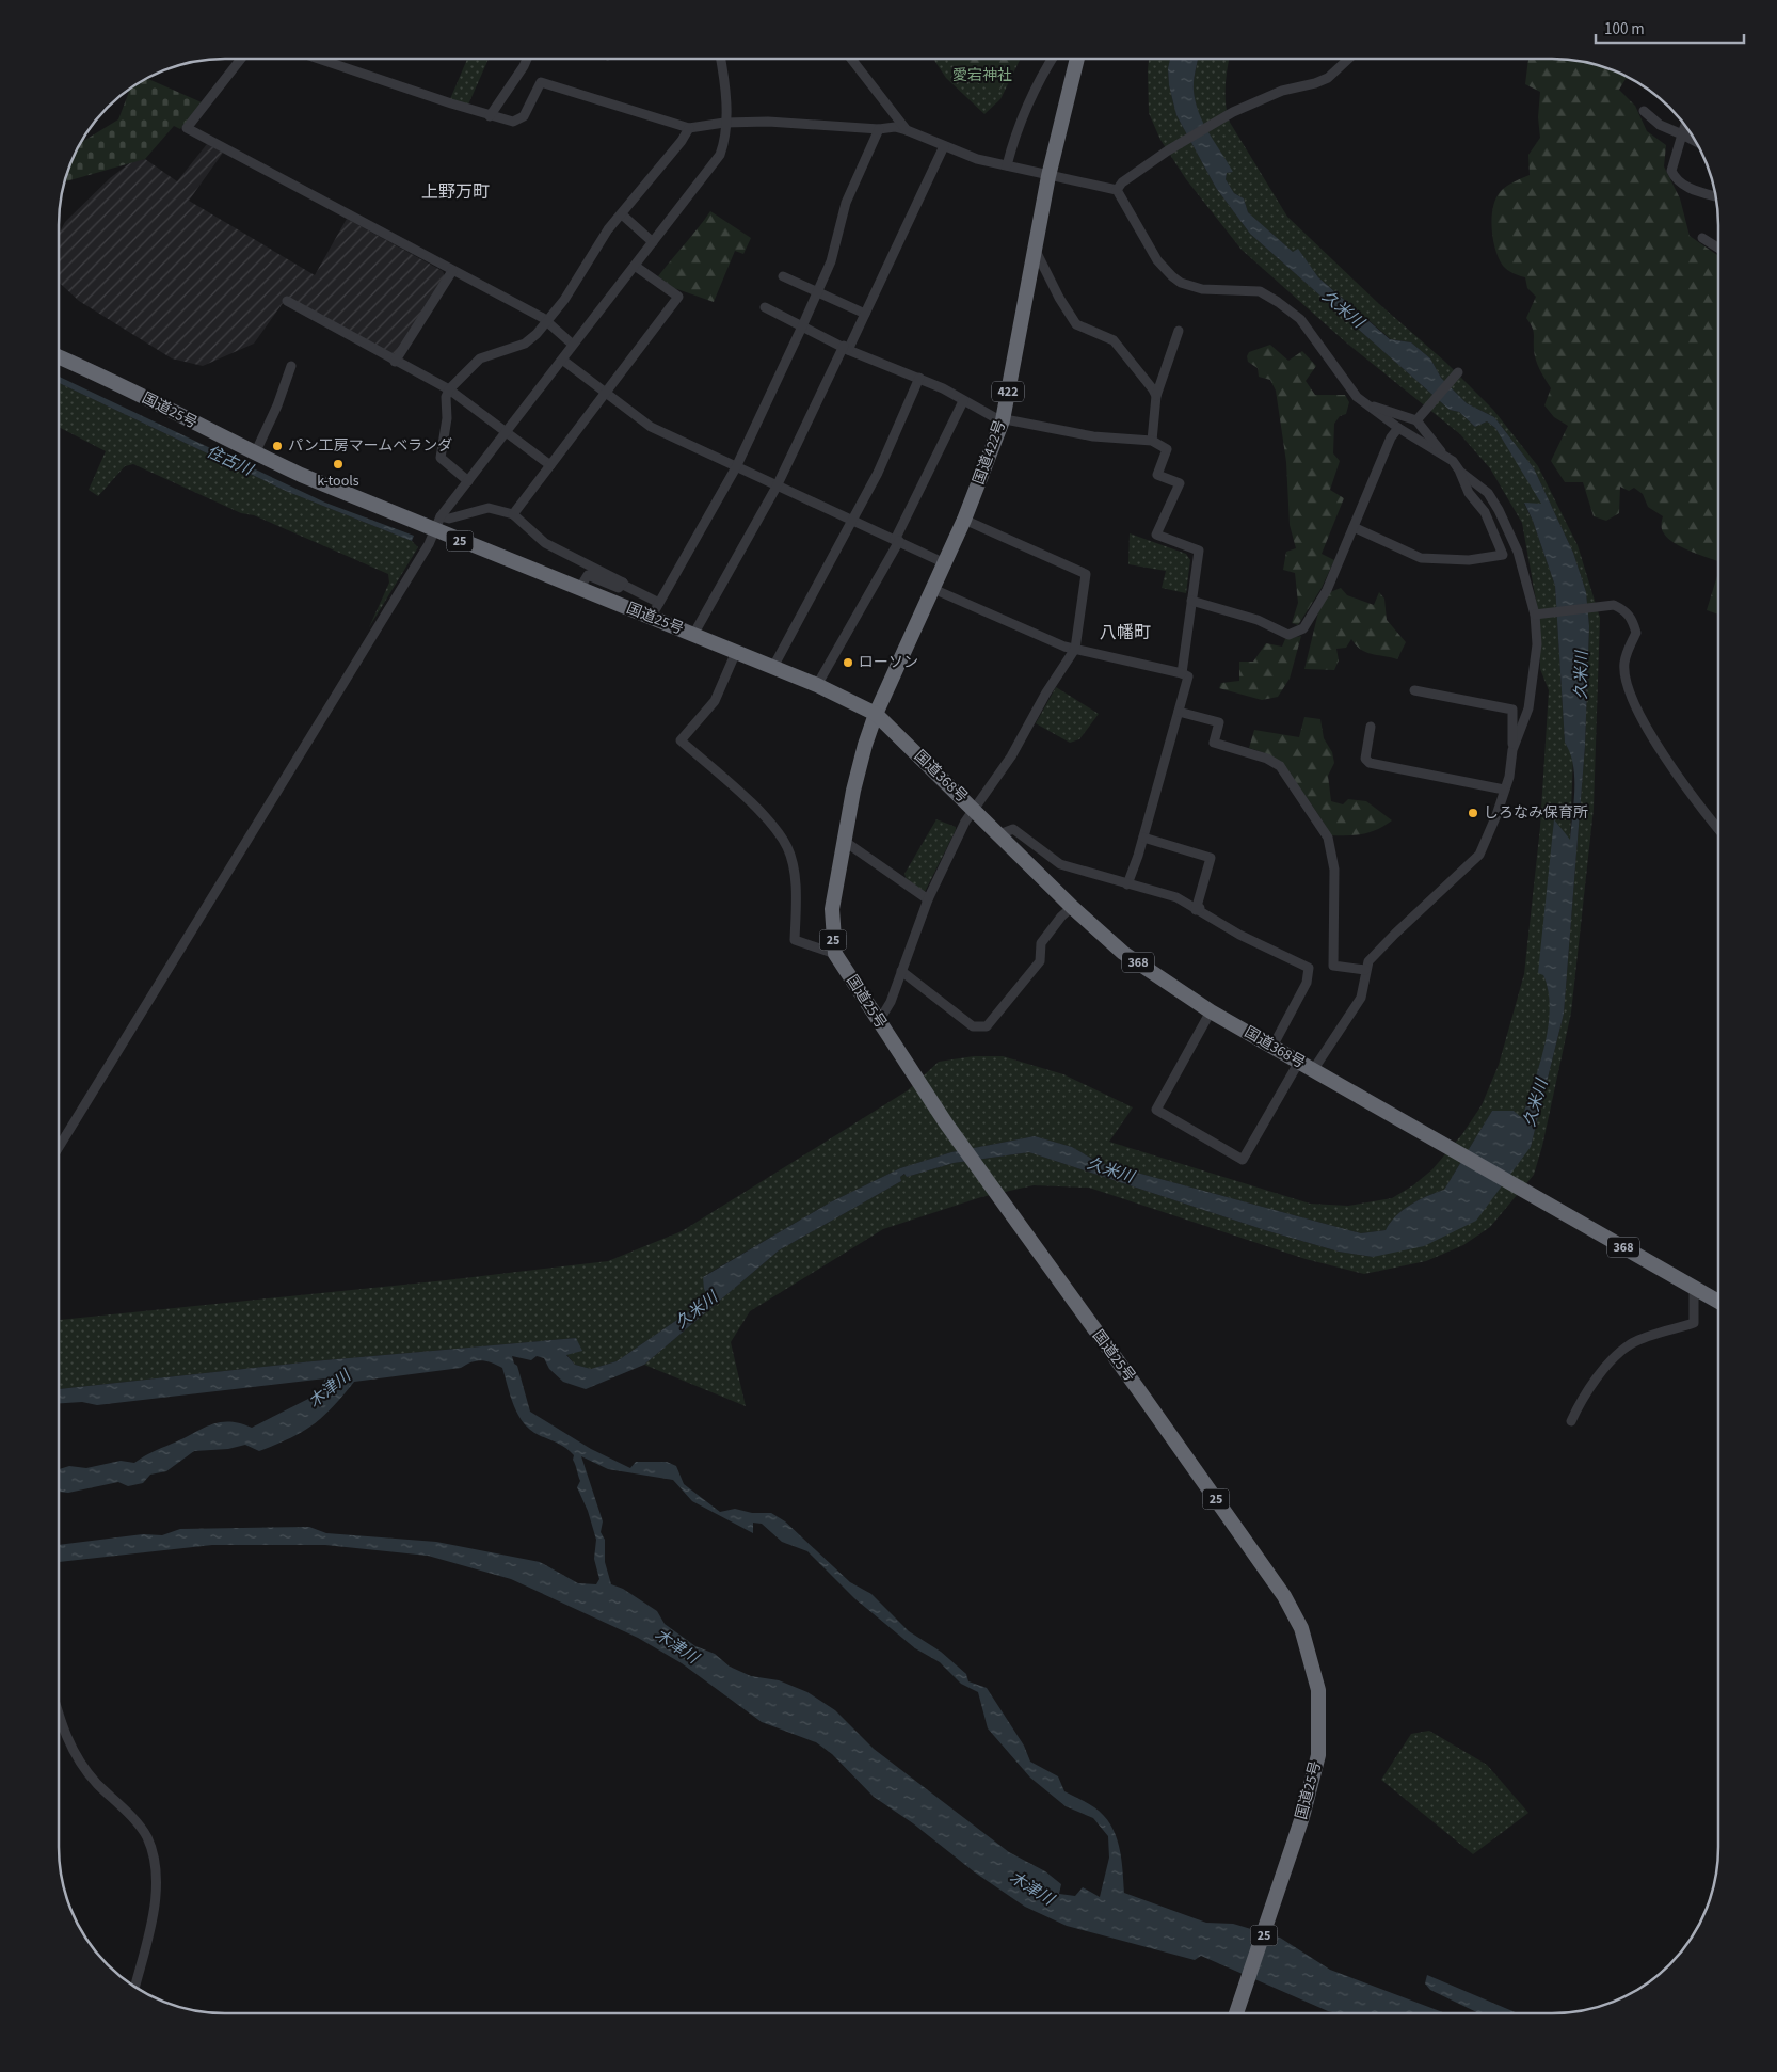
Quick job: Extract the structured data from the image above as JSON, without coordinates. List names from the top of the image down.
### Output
{
  "streets": {
    "highway": [
      "422",
      "国道25号",
      "国道422号",
      "25",
      "国道368号",
      "368"
    ]
  },
  "crossings": [
    ["国道25号", "国道422号"],
    ["国道25号", "国道368号"],
    ["国道422号", "国道368号"]
  ],
  "districts": ["上野万町", "八幡町"],
  "water": ["久米川", "住古川", "木津川"],
  "parks": ["愛宕神社"],
  "places": [
    "パン工房マームベランダ",
    "k-tools",
    "ローソン",
    "しろなみ保育所"
  ],
  "scale_bar": "100 m"
}
